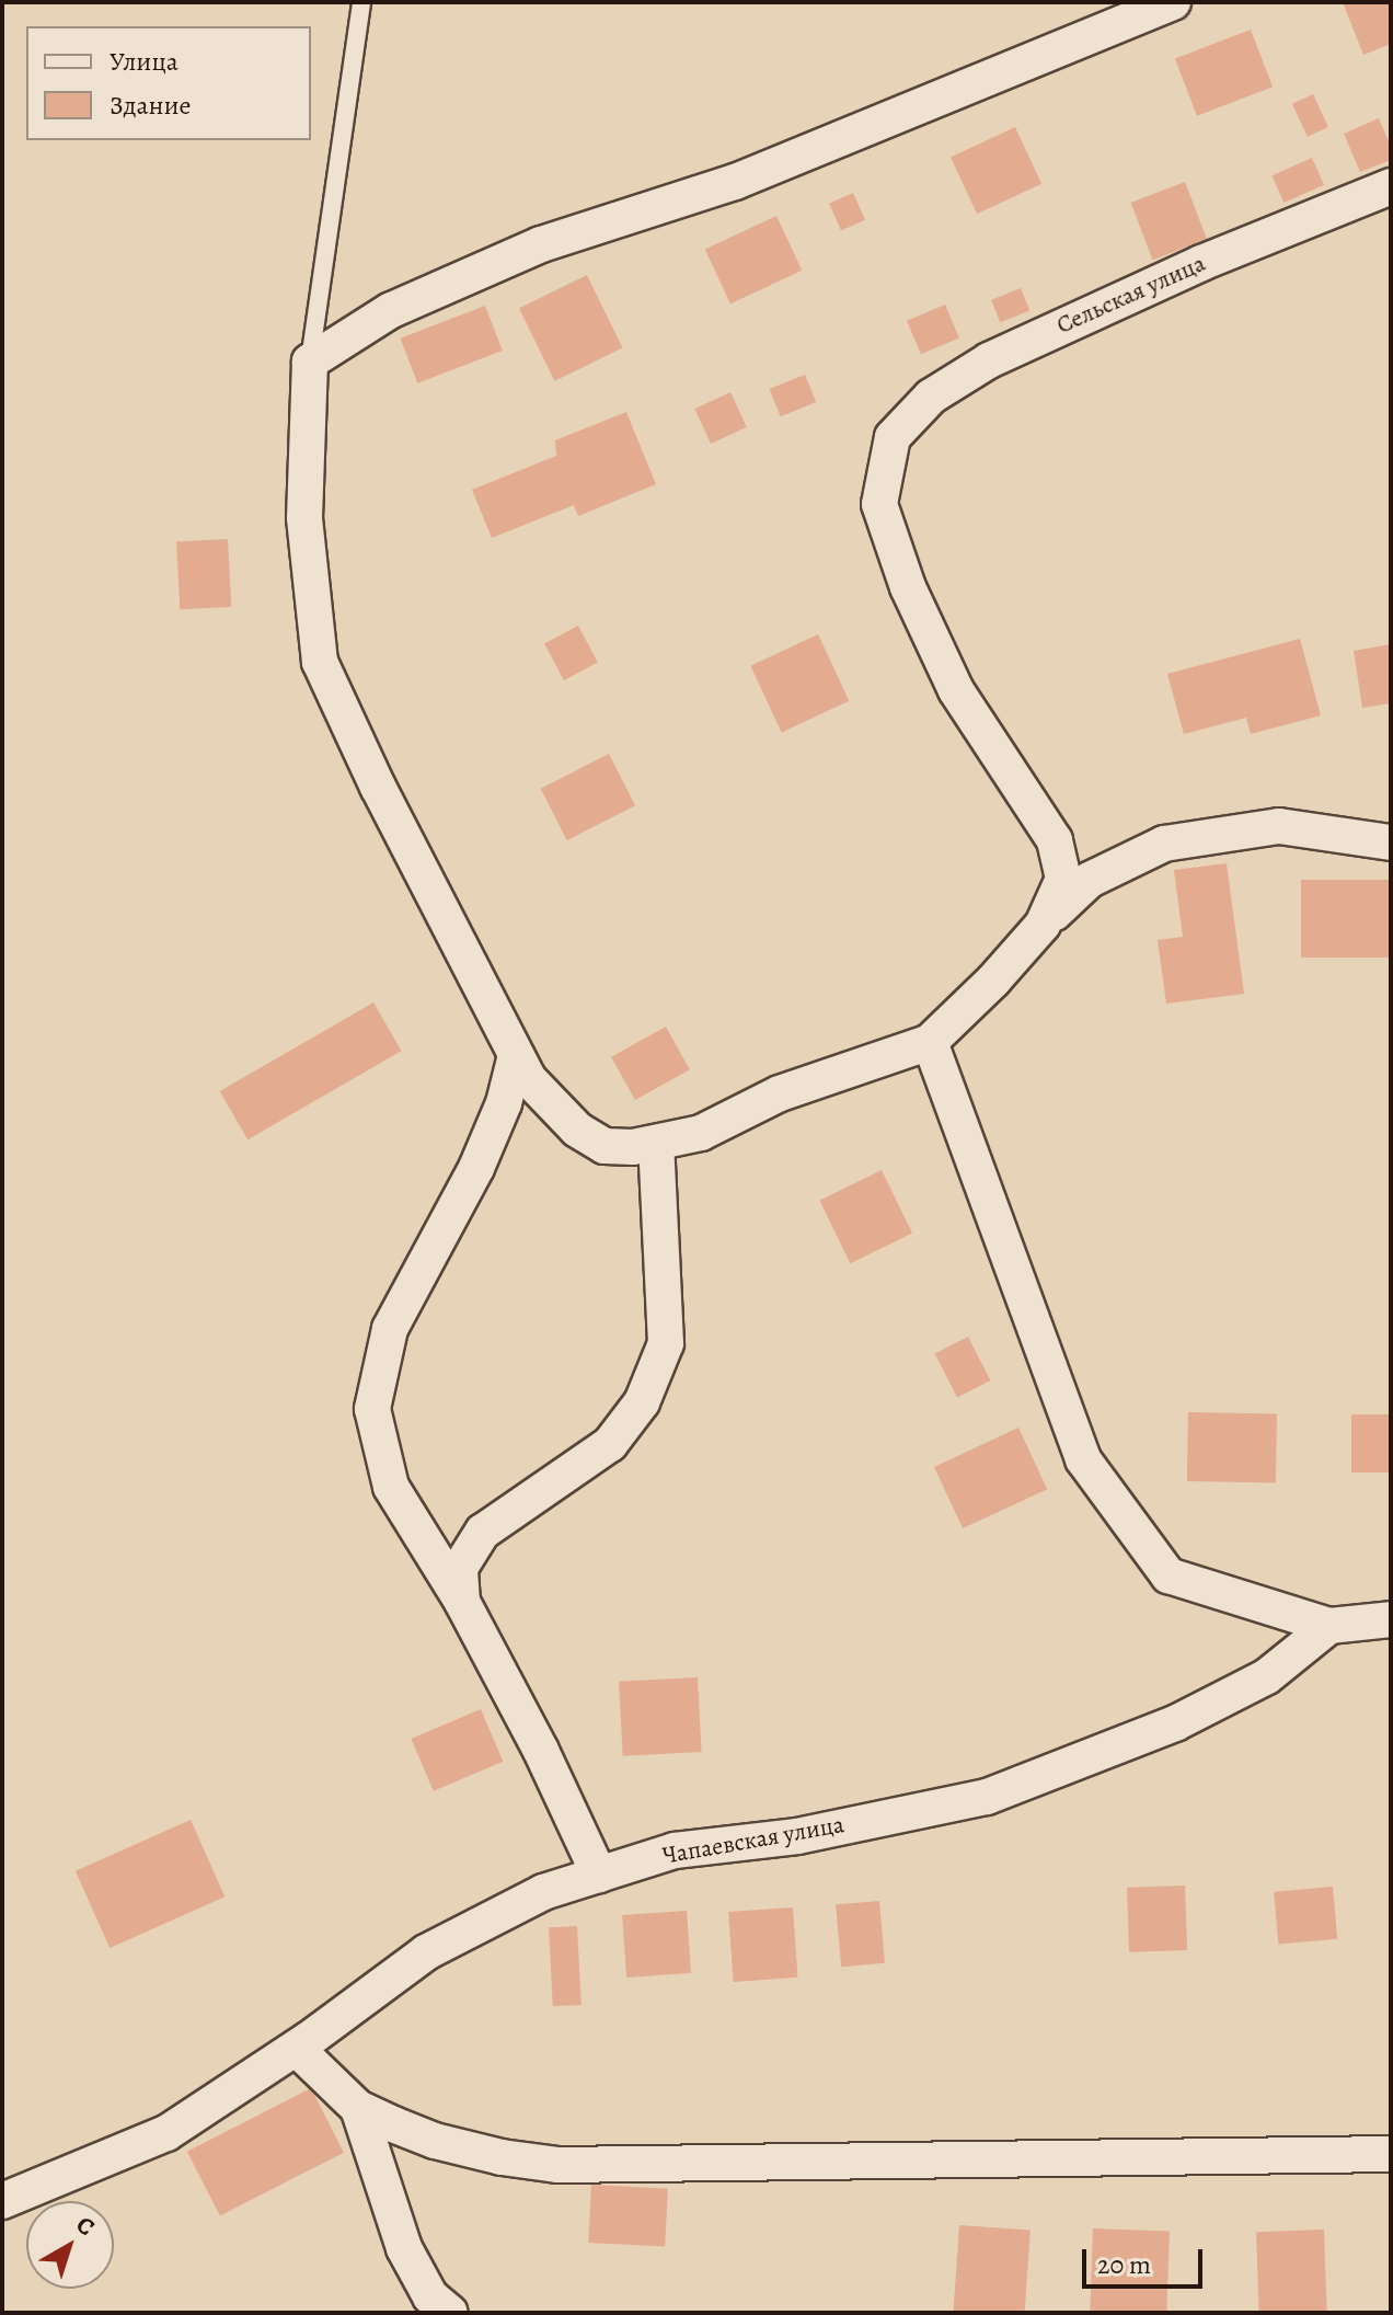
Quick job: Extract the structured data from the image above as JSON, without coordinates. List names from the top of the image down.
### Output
{
  "streets": {
    "street": ["Сельская улица", "Чапаевская улица"]
  },
  "legend": ["Улица", "Здание"],
  "scale_bar": "20 m",
  "north": "top right"
}
